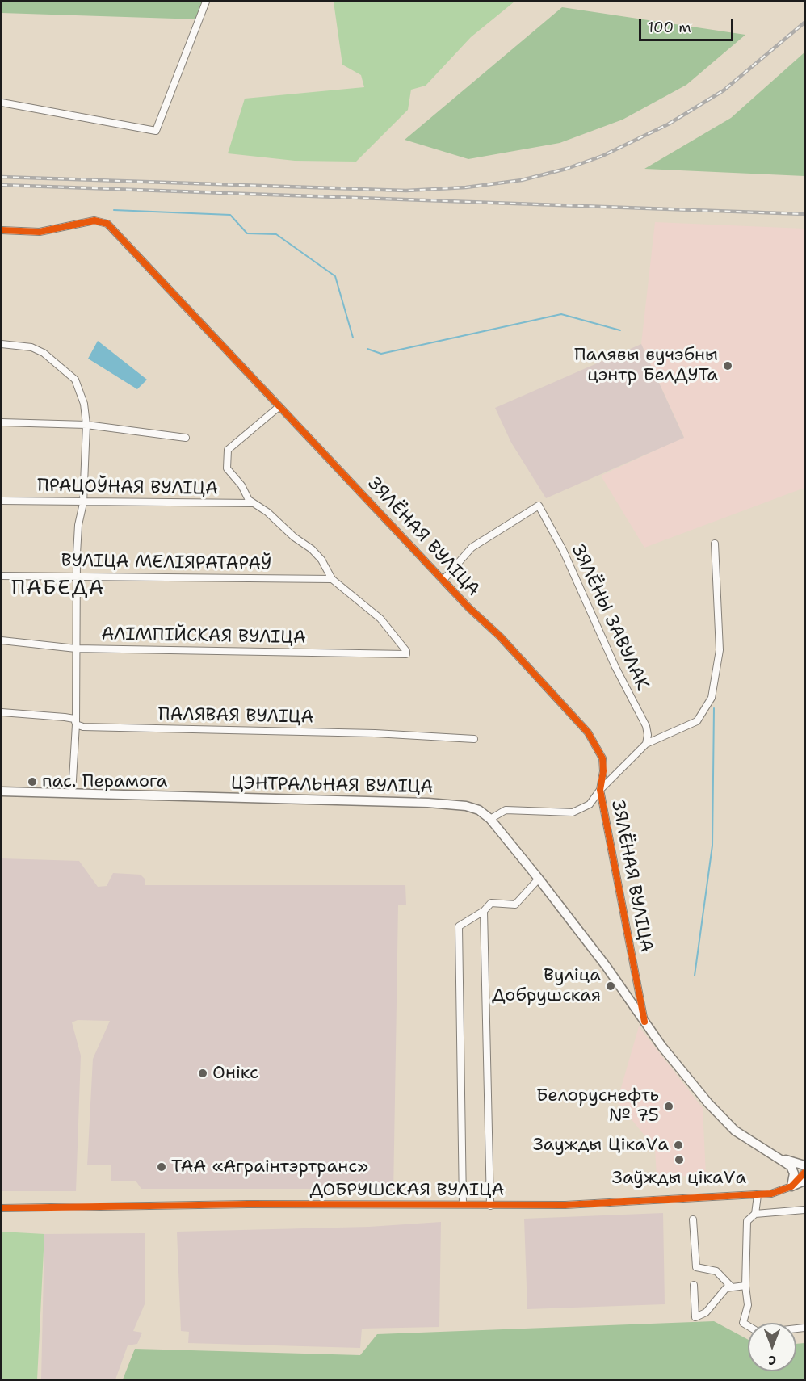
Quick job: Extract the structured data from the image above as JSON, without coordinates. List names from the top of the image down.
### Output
{
  "streets": {
    "main road": ["ЦЭНТРАЛЬНАЯ ВУЛІЦА"],
    "street": [
      "ПРАЦОЎНАЯ ВУЛІЦА",
      "ЗЯЛЁНАЯ ВУЛІЦА",
      "ВУЛІЦА МЕЛІЯРАТАРАЎ",
      "ЗЯЛЁНЫ ЗАВУЛАК",
      "АЛІМПІЙСКАЯ ВУЛІЦА",
      "ПАЛЯВАЯ ВУЛІЦА",
      "ДОБРУШСКАЯ ВУЛІЦА"
    ]
  },
  "crossings": [
    ["ЗЯЛЁНАЯ ВУЛІЦА", "ЗЯЛЁНЫ ЗАВУЛАК"],
    ["ЗЯЛЁНАЯ ВУЛІЦА", "ЦЭНТРАЛЬНАЯ ВУЛІЦА"],
    ["ВУЛІЦА МЕЛІЯРАТАРАЎ", "АЛІМПІЙСКАЯ ВУЛІЦА"]
  ],
  "districts": ["ПАБЕДА"],
  "places": [
    "Палявы вучэбны цэнтр БелДУТа",
    "пас. Перамога",
    "Вуліца Добрушская",
    "Онікс",
    "Белоруснефть № 75",
    "Заужды ЦікаVа",
    "Заўжды цікаVа",
    "ТАА «Аграінтэртранс»"
  ],
  "scale_bar": "100 m",
  "north": "bottom"
}
